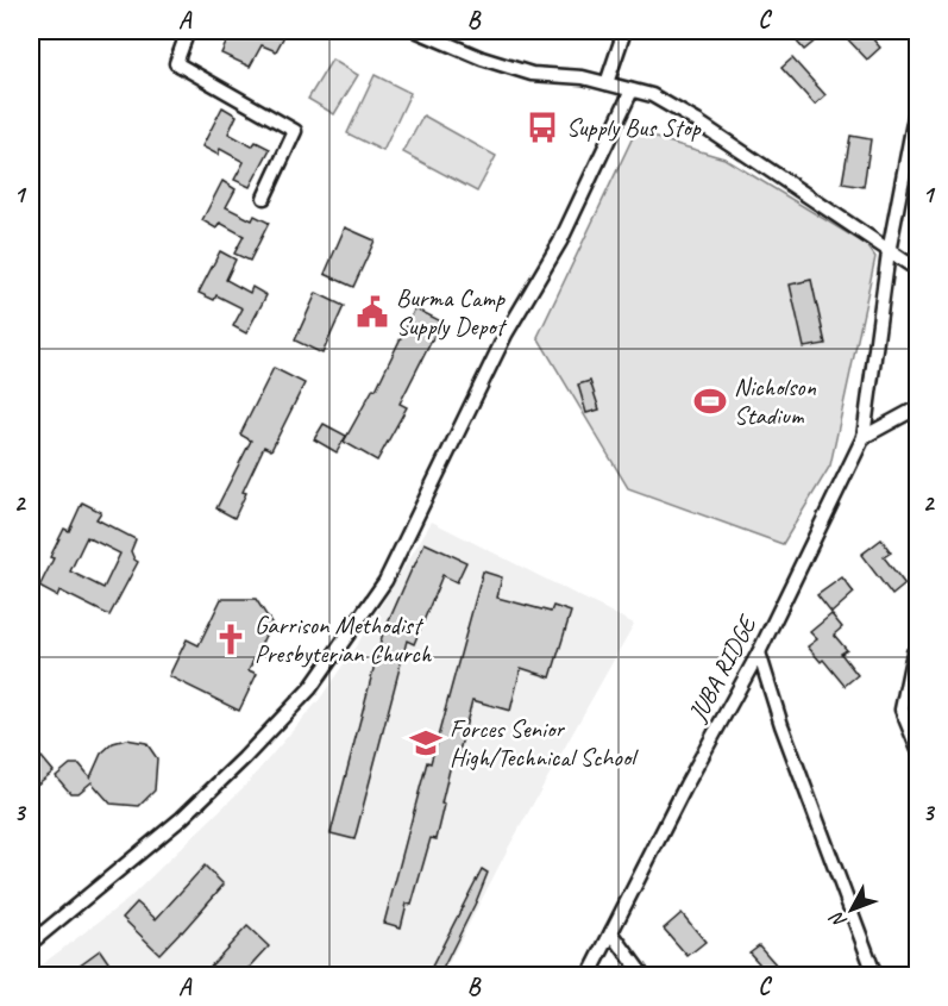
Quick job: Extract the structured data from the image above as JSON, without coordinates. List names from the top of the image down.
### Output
{
  "streets": {
    "street": ["JUBA RIDGE"]
  },
  "places": {
    "bus stop": ["Supply Bus Stop"],
    "public building": ["Burma Camp Supply Depot"],
    "sports": ["Nicholson Stadium"],
    "church": ["Garrison Methodist Presbyterian Church"],
    "school or university": ["Forces Senior High/Technical School"]
  },
  "north": "bottom left",
  "grid": {
    "columns": ["A", "B", "C"],
    "rows": ["1", "2", "3"]
  }
}
